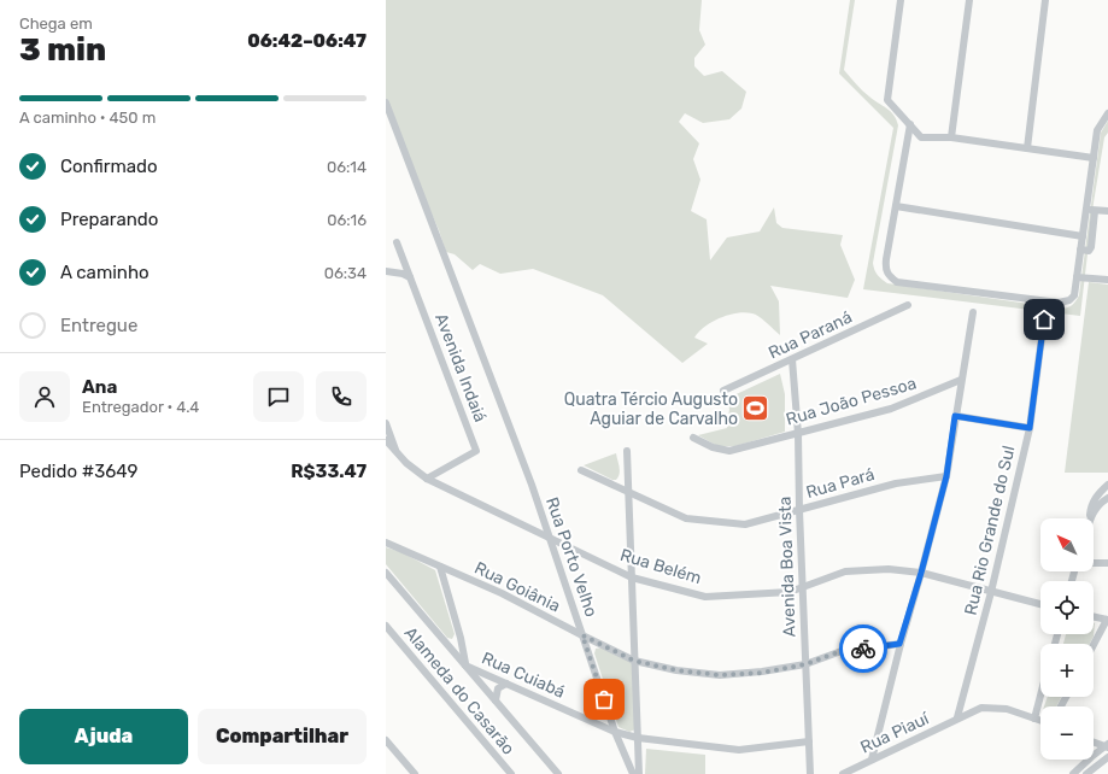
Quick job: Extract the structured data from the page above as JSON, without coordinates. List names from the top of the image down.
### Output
{
  "streets": {
    "street": [
      "Rua Paraná",
      "Avenida Indaiá",
      "Rua João Pessoa",
      "Rua Pará",
      "Rua Rio Grande do Sul",
      "Rua Porto Velho",
      "Rua Belém",
      "Avenida Boa Vista",
      "Rua Goiânia",
      "Rua Cuiabá",
      "Alameda do Casarão",
      "Rua Piauí"
    ]
  },
  "crossings": [
    ["Rua Paraná", "Avenida Boa Vista"],
    ["Avenida Indaiá", "Rua Belém"],
    ["Rua João Pessoa", "Avenida Boa Vista"],
    ["Rua Pará", "Avenida Boa Vista"],
    ["Rua Rio Grande do Sul", "Rua Belém"],
    ["Rua Rio Grande do Sul", "Rua Piauí"],
    ["Rua Porto Velho", "Rua Belém"],
    ["Rua Porto Velho", "Rua Goiânia"],
    ["Rua Porto Velho", "Rua Cuiabá"],
    ["Rua Belém", "Avenida Boa Vista"],
    ["Avenida Boa Vista", "Rua Goiânia"],
    ["Avenida Boa Vista", "Rua Cuiabá"],
    ["Rua Goiânia", "Rua Cuiabá"]
  ],
  "places": {
    "sports": ["Quatra Tércio Augusto Aguiar de Carvalho"]
  },
  "north": "top left",
  "page": {
    "heading": ["3 min", "Chega em", "06:42–06:47"],
    "panel": [
      "Ana",
      "Entregador · 4.4",
      "Pedido #3649",
      "R$33.47"
    ],
    "bar": "A caminho · 450 m",
    "list": [
      ["Confirmado", "06:14"],
      ["Preparando", "06:16"],
      ["A caminho", "06:34"],
      "Entregue"
    ],
    "map_buttons": ["+", "−"],
    "buttons": ["Ajuda", "Compartilhar"]
  }
}
